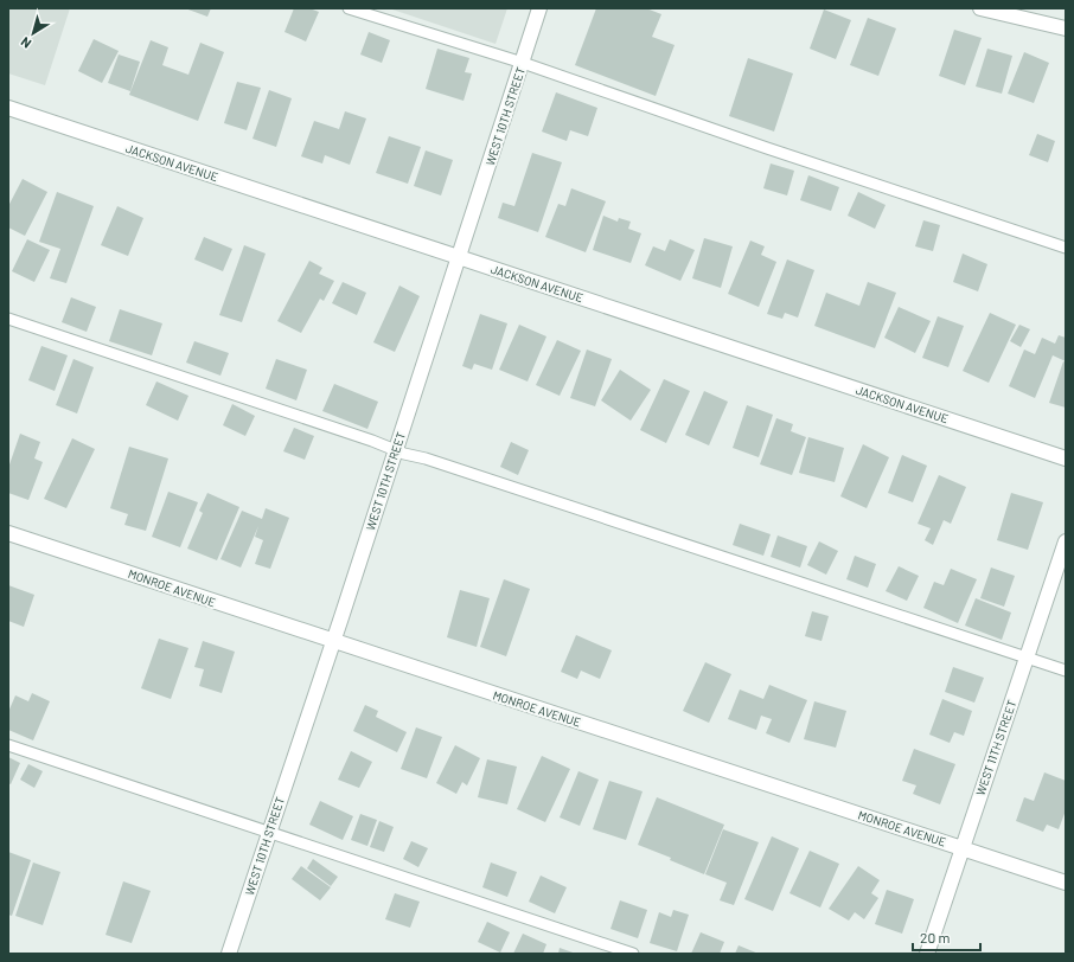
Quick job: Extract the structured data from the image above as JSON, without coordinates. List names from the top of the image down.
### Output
{
  "streets": {
    "street": [
      "WEST 10TH STREET",
      "JACKSON AVENUE",
      "MONROE AVENUE",
      "WEST 11TH STREET"
    ]
  },
  "crossings": [
    ["WEST 10TH STREET", "JACKSON AVENUE"],
    ["WEST 10TH STREET", "MONROE AVENUE"],
    ["MONROE AVENUE", "WEST 11TH STREET"]
  ],
  "scale_bar": "20 m",
  "north": "bottom left"
}
